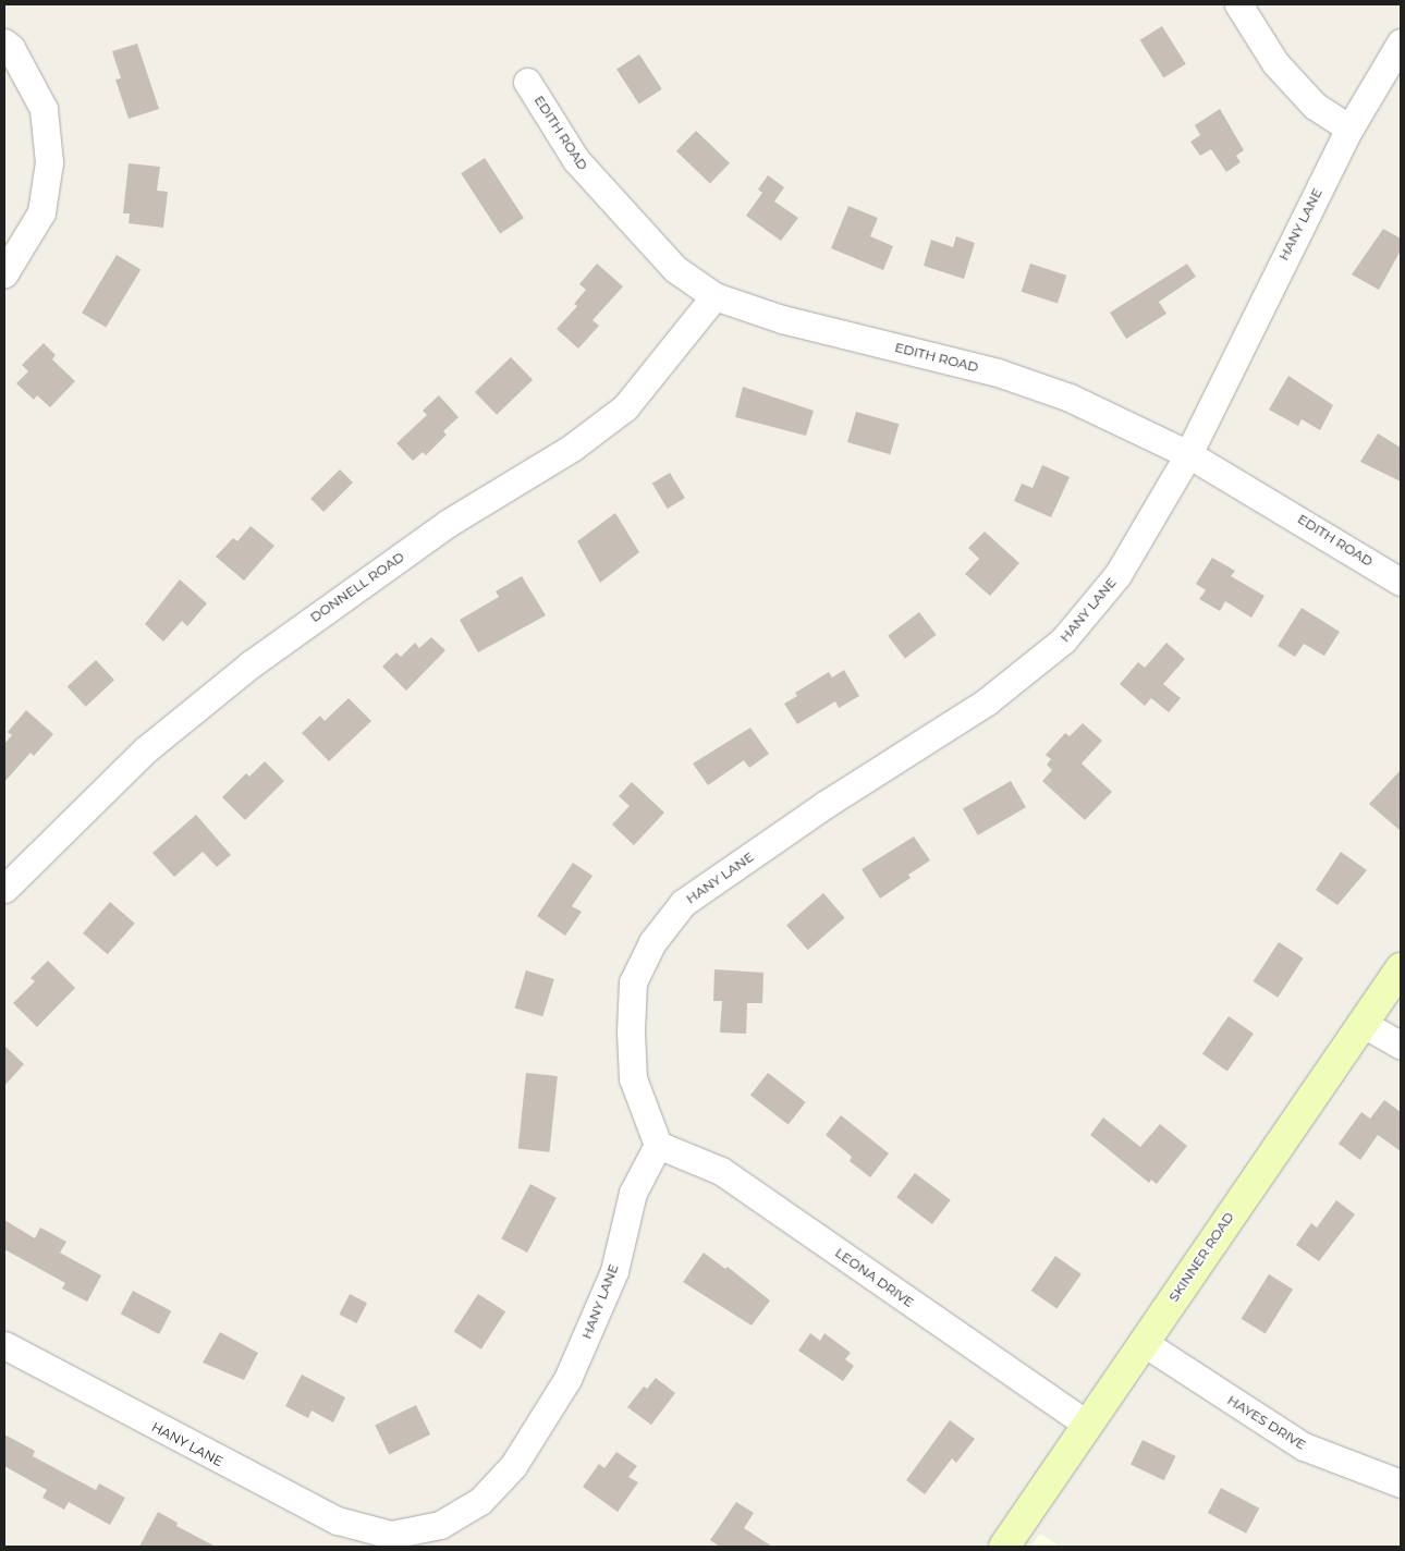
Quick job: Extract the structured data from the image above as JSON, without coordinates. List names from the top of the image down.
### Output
{
  "streets": {
    "street": [
      "EDITH ROAD",
      "HANY LANE",
      "DONNELL ROAD",
      "SKINNER ROAD",
      "LEONA DRIVE",
      "HAYES DRIVE"
    ]
  },
  "crossings": [
    ["EDITH ROAD", "HANY LANE"],
    ["EDITH ROAD", "DONNELL ROAD"],
    ["HANY LANE", "LEONA DRIVE"],
    ["SKINNER ROAD", "LEONA DRIVE"],
    ["SKINNER ROAD", "HAYES DRIVE"]
  ]
}
